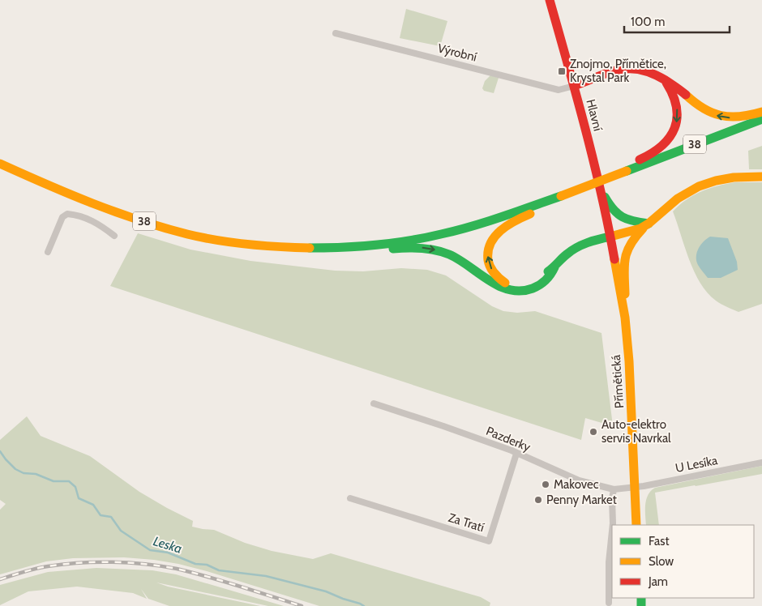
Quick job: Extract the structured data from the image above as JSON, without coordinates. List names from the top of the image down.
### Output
{
  "streets": {
    "main road": ["Hlavní", "38", "Přímětická"],
    "street": [
      "Výrobní",
      "Pazderky",
      "U Lesíka",
      "Za Tratí"
    ]
  },
  "crossings": [
    ["Výrobní", "Hlavní"],
    ["Hlavní", "Přímětická"],
    ["Přímětická", "Pazderky"],
    ["Přímětická", "U Lesíka"],
    ["Pazderky", "U Lesíka"],
    ["Pazderky", "Za Tratí"]
  ],
  "water": ["Leska"],
  "places": {
    "transit": ["Znojmo, Přímětice, Krystal Park"],
    "other": ["Auto-elektro servis Navrkal", "Makovec", "Penny Market"]
  },
  "legend": ["Fast", "Slow", "Jam"],
  "scale_bar": "100 m"
}
